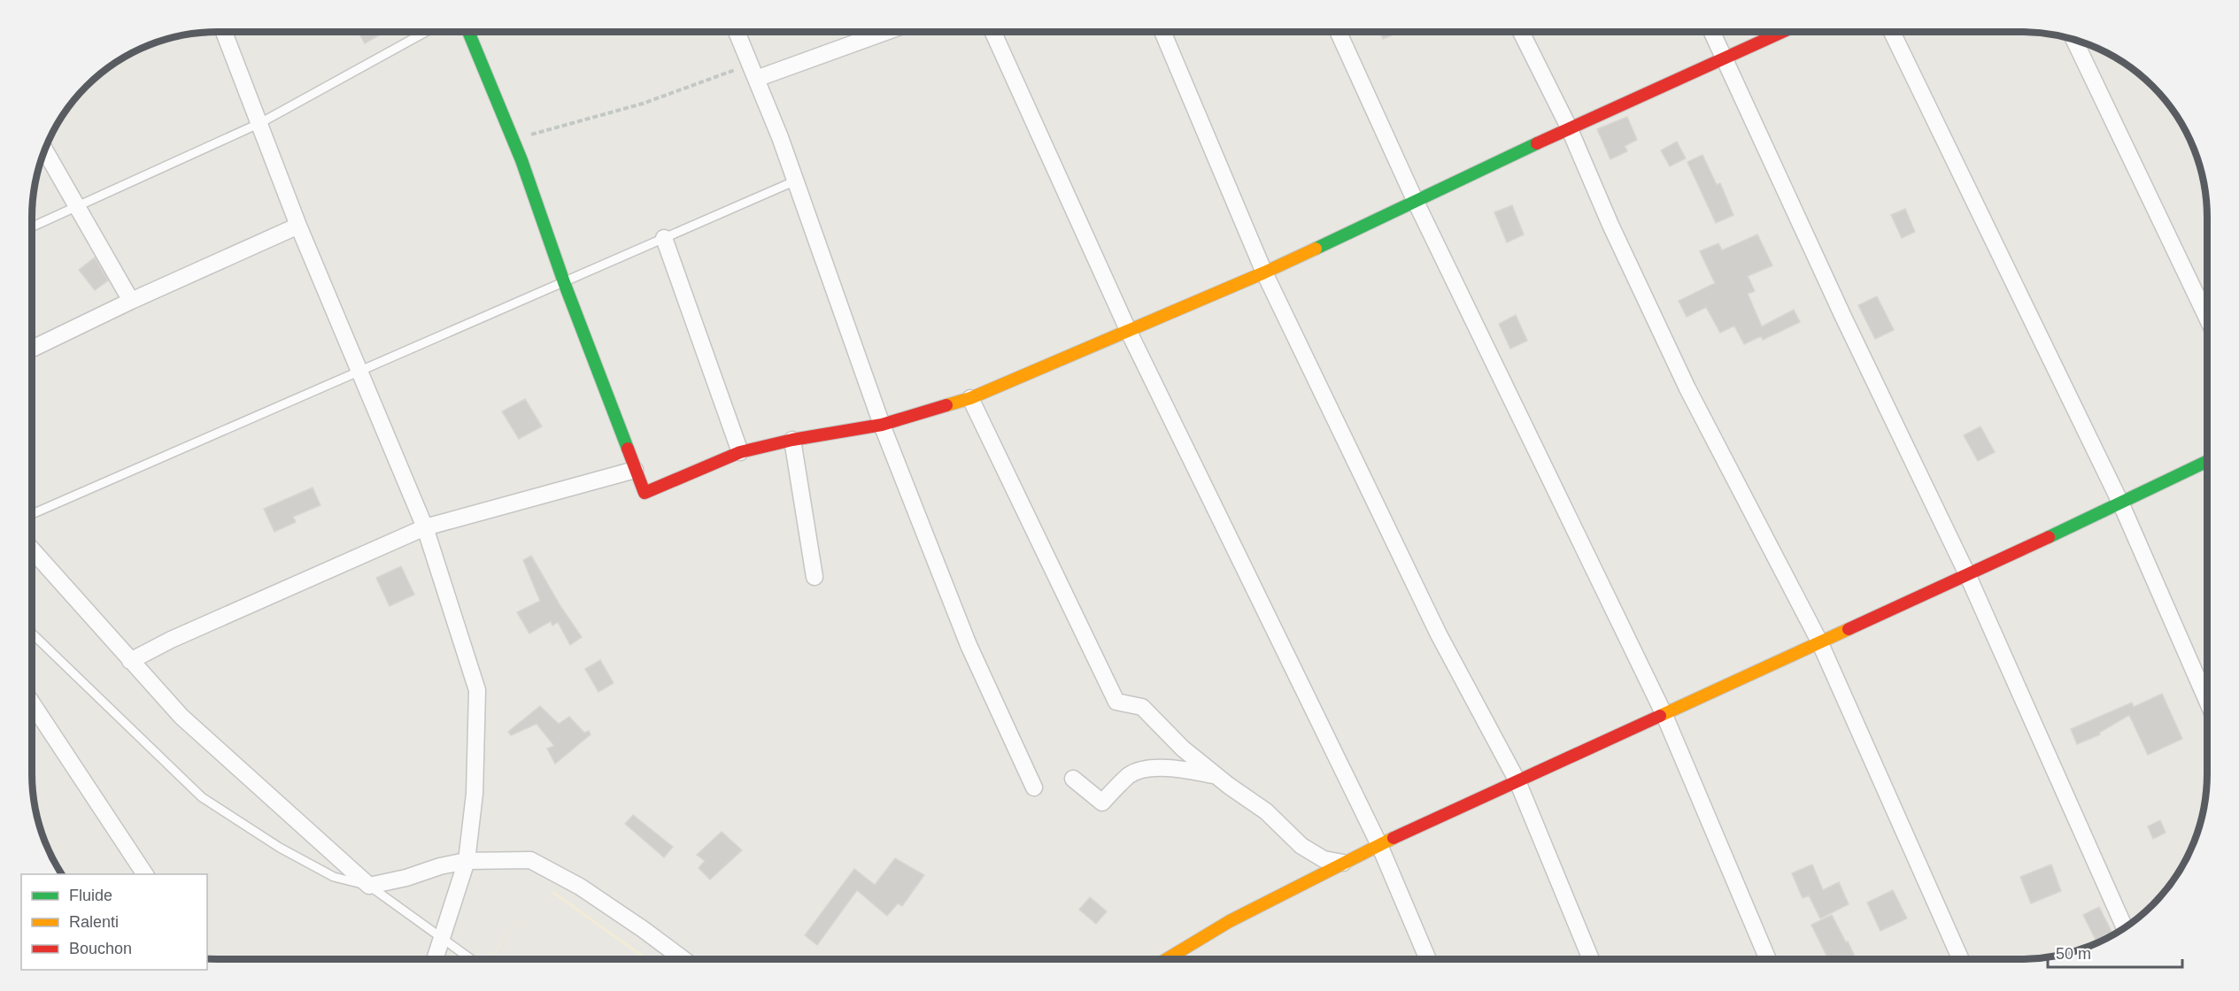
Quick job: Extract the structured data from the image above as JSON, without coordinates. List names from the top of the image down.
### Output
{
  "legend": ["Fluide", "Ralenti", "Bouchon"],
  "scale_bar": "50 m"
}
